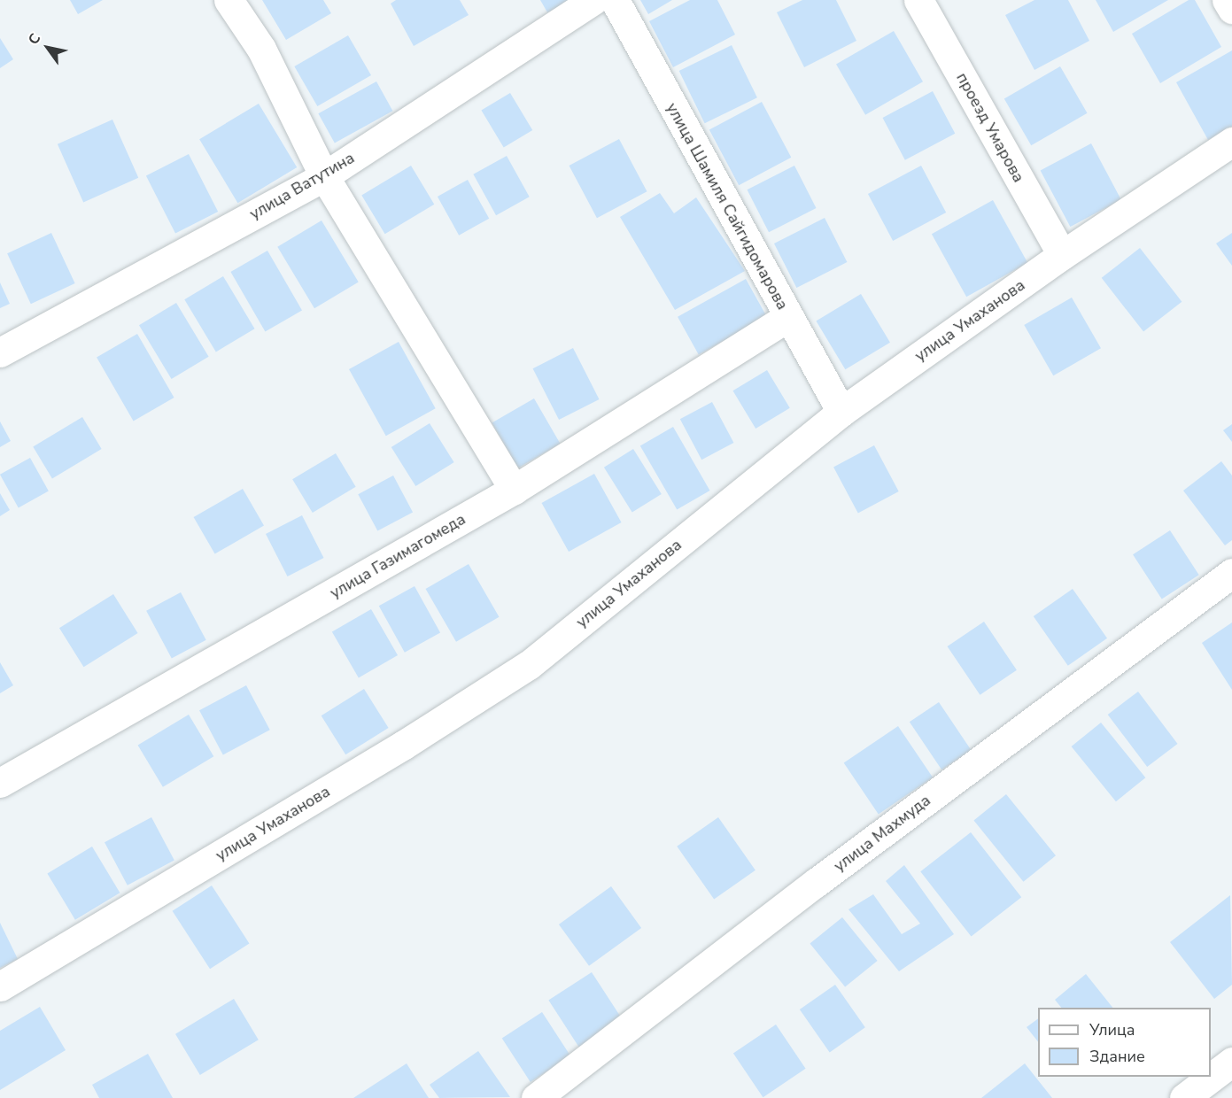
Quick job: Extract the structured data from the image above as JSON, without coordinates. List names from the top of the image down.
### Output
{
  "streets": {
    "street": [
      "проезд Умарова",
      "улица Ватутина",
      "улица Шамиля Сайгидомарова",
      "улица Умаханова",
      "улица Газимагомеда",
      "улица Махмуда"
    ]
  },
  "crossings": [
    ["проезд Умарова", "улица Умаханова"],
    ["улица Шамиля Сайгидомарова", "улица Умаханова"],
    ["улица Шамиля Сайгидомарова", "улица Газимагомеда"]
  ],
  "legend": ["Улица", "Здание"],
  "north": "top left"
}
